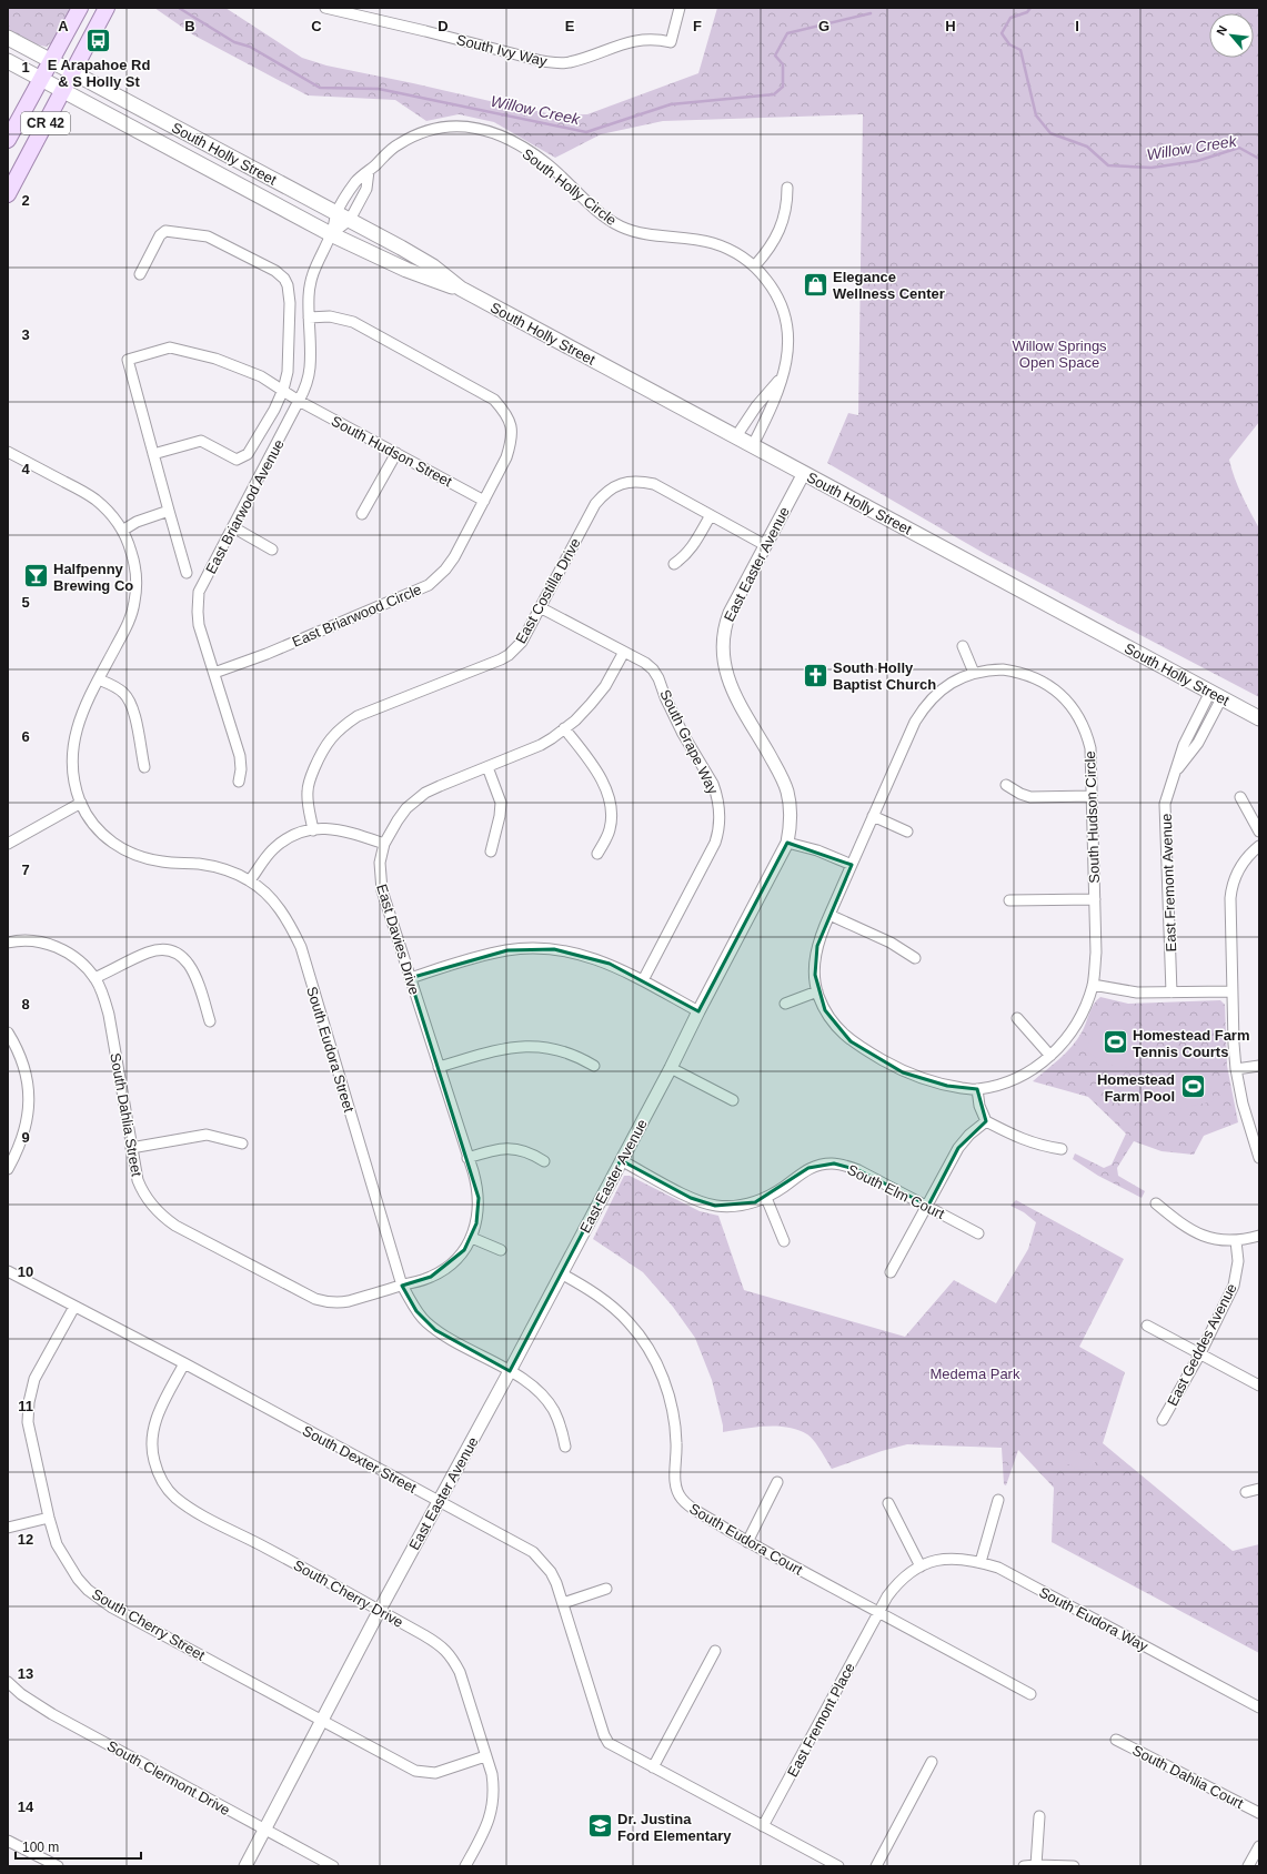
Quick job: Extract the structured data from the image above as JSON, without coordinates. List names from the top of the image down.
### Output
{
  "streets": {
    "main road": ["CR 42", "South Holly Street"],
    "street": [
      "South Ivy Way",
      "South Holly Circle",
      "South Hudson Street",
      "East Briarwood Avenue",
      "East Easter Avenue",
      "East Costilla Drive",
      "East Briarwood Circle",
      "South Grape Way",
      "South Hudson Circle",
      "East Fremont Avenue",
      "East Davies Drive",
      "South Eudora Street",
      "South Dahlia Street",
      "South Elm Court",
      "East Geddes Avenue",
      "South Dexter Street",
      "South Eudora Court",
      "South Cherry Drive",
      "South Eudora Way",
      "South Cherry Street",
      "East Fremont Place",
      "South Dahlia Court",
      "South Clermont Drive"
    ]
  },
  "crossings": [
    ["CR 42", "South Holly Street"],
    ["South Holly Street", "South Holly Circle"],
    ["South Holly Street", "East Briarwood Avenue"],
    ["South Holly Street", "East Easter Avenue"],
    ["South Holly Street", "East Fremont Avenue"],
    ["South Holly Circle", "East Briarwood Avenue"],
    ["South Hudson Street", "East Briarwood Avenue"],
    ["South Hudson Street", "East Briarwood Circle"],
    ["East Briarwood Avenue", "East Briarwood Circle"],
    ["East Easter Avenue", "East Costilla Drive"],
    ["East Easter Avenue", "South Eudora Street"],
    ["East Easter Avenue", "South Elm Court"],
    ["East Easter Avenue", "South Dexter Street"],
    ["East Easter Avenue", "South Eudora Court"],
    ["East Easter Avenue", "South Cherry Drive"],
    ["East Easter Avenue", "South Cherry Street"],
    ["East Easter Avenue", "South Clermont Drive"],
    ["East Costilla Drive", "South Grape Way"],
    ["South Grape Way", "East Davies Drive"],
    ["East Davies Drive", "South Eudora Street"],
    ["East Davies Drive", "South Dahlia Street"],
    ["South Eudora Street", "South Dahlia Street"],
    ["South Dexter Street", "South Cherry Drive"],
    ["South Dexter Street", "South Cherry Street"],
    ["South Dexter Street", "East Fremont Place"],
    ["South Eudora Court", "South Eudora Way"],
    ["South Eudora Court", "East Fremont Place"],
    ["South Cherry Drive", "South Cherry Street"],
    ["South Eudora Way", "East Fremont Place"]
  ],
  "water": ["Willow Creek"],
  "parks": ["Willow Springs Open Space", "Medema Park"],
  "places": {
    "bus stop": ["E Arapahoe Rd & S Holly St"],
    "shop": ["Elegance Wellness Center"],
    "bar": ["Halfpenny Brewing Co"],
    "church": ["South Holly Baptist Church"],
    "sports": ["Homestead Farm Tennis Courts", "Homestead Farm Pool"],
    "school or university": ["Dr. Justina Ford Elementary"]
  },
  "scale_bar": "100 m",
  "north": "top left",
  "grid": {
    "columns": [
      "A",
      "B",
      "C",
      "D",
      "E",
      "F",
      "G",
      "H",
      "I"
    ],
    "rows": [
      "1",
      "2",
      "3",
      "4",
      "5",
      "6",
      "7",
      "8",
      "9",
      "10",
      "11",
      "12",
      "13",
      "14"
    ]
  }
}
